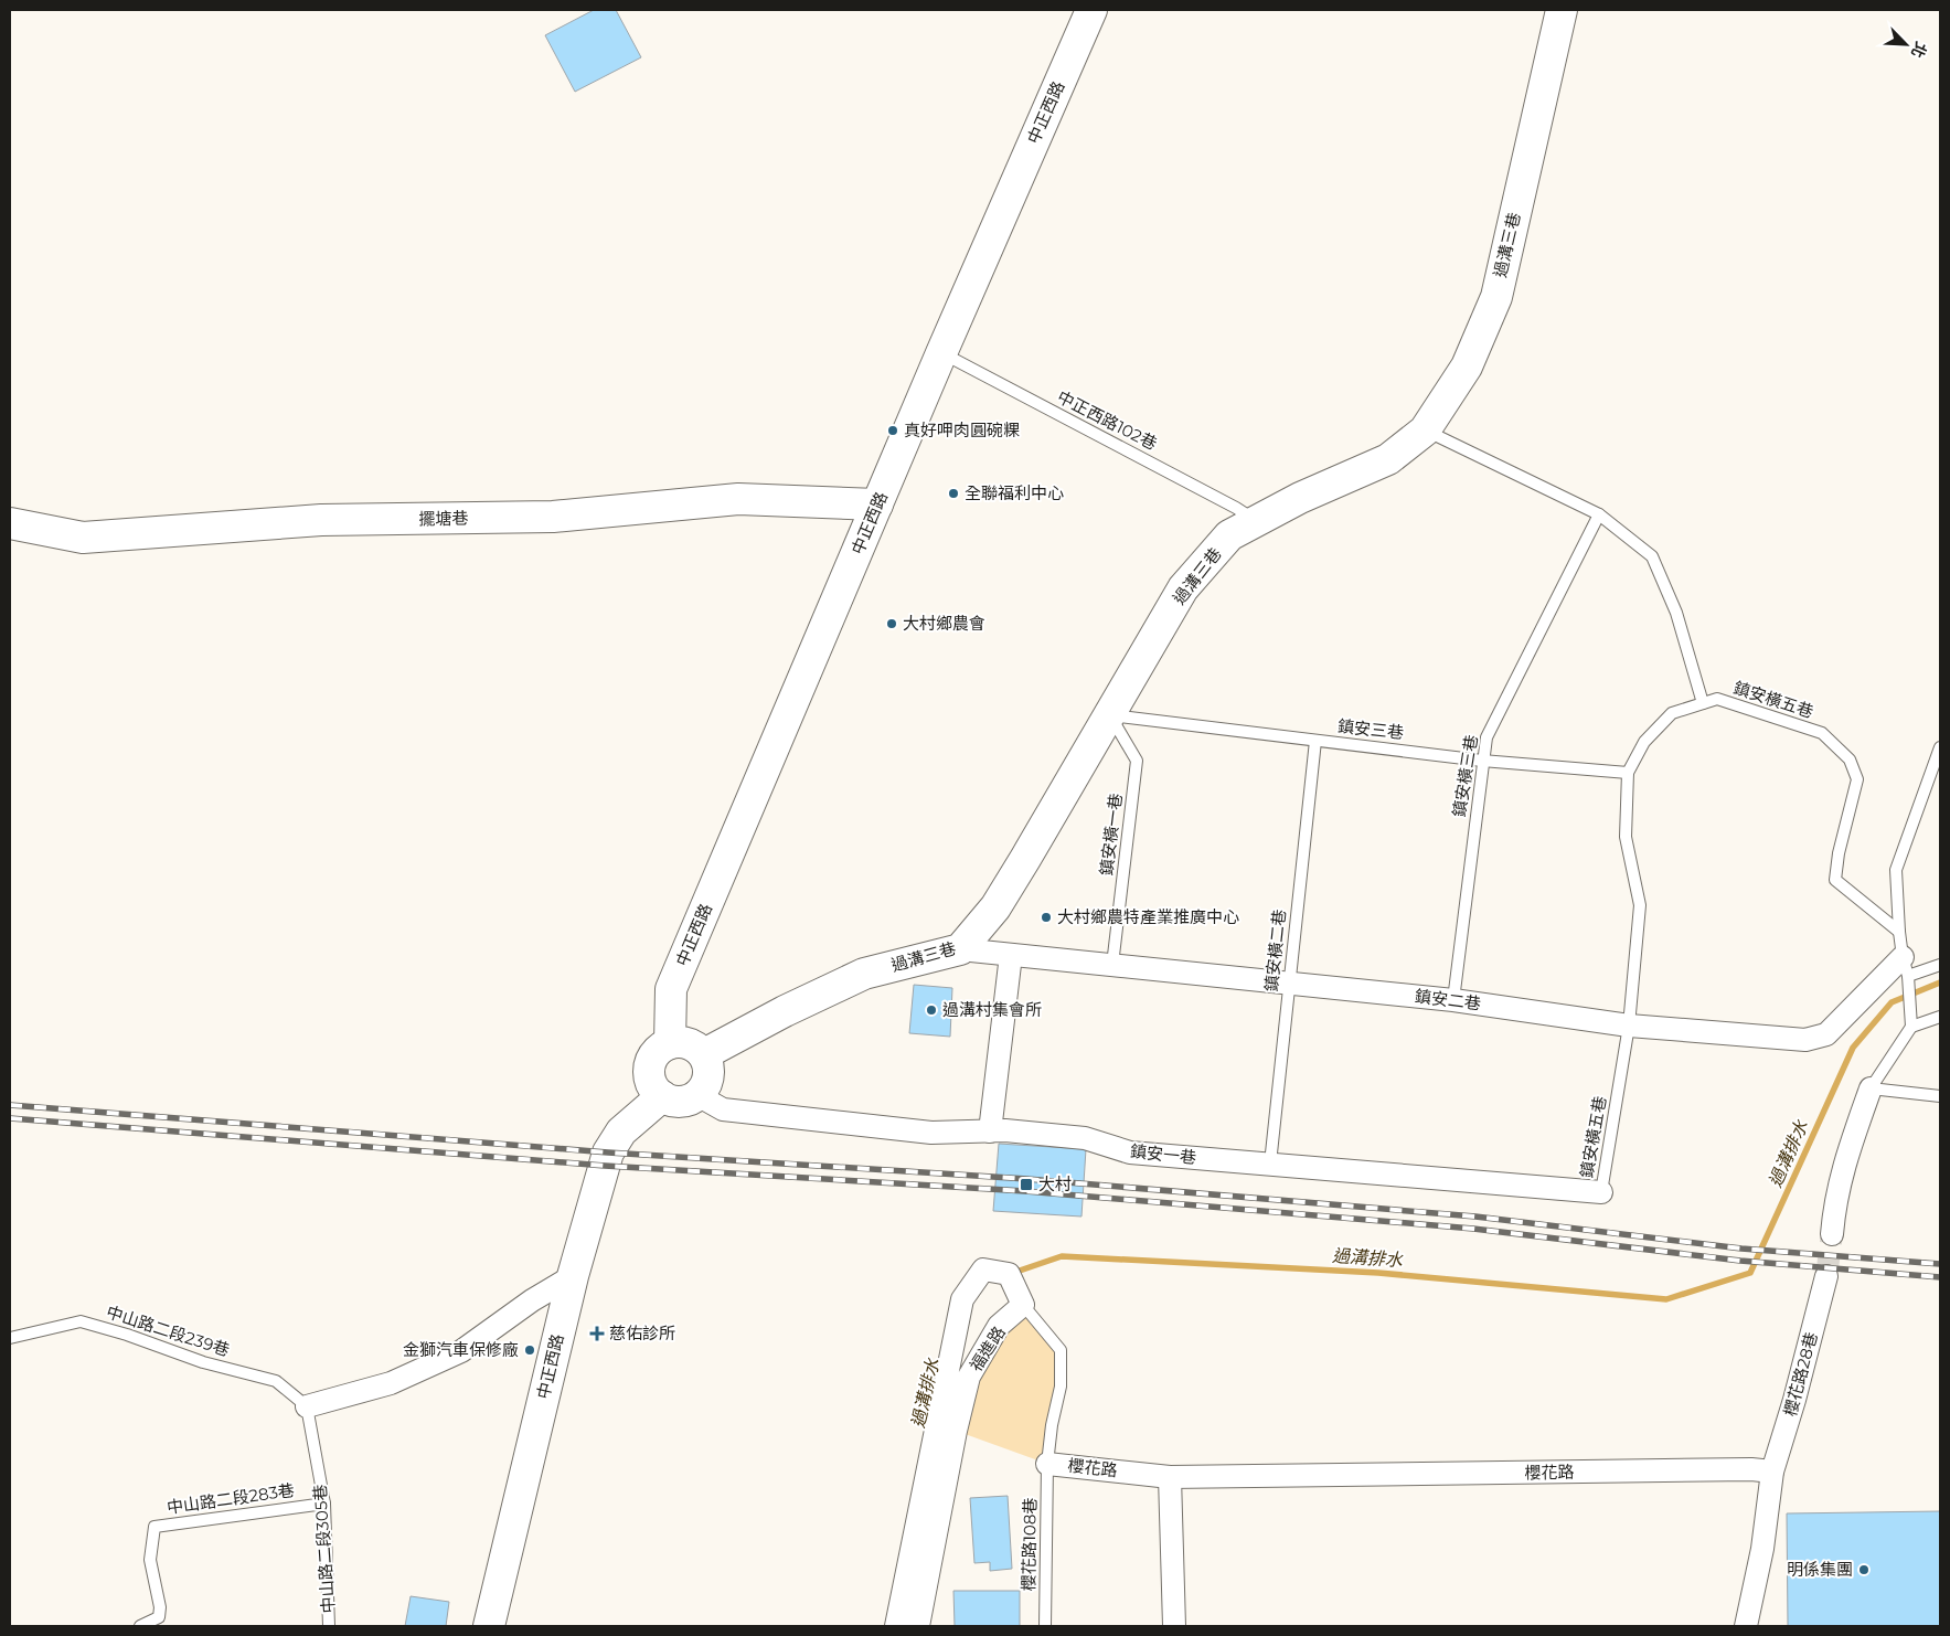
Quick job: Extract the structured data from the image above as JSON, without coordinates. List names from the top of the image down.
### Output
{
  "streets": {
    "street": [
      "中正西路",
      "過溝三巷",
      "擺塘巷",
      "鎮安二巷",
      "鎮安一巷",
      "福進路",
      "櫻花路28巷",
      "櫻花路"
    ],
    "lane": [
      "中正西路102巷",
      "鎮安橫五巷",
      "鎮安三巷",
      "鎮安橫三巷",
      "鎮安橫一巷",
      "鎮安橫二巷",
      "中山路二段239巷",
      "中山路二段283巷",
      "櫻花路108巷",
      "中山路二段305巷"
    ]
  },
  "crossings": [
    ["中正西路", "過溝三巷"],
    ["中正西路", "中正西路102巷"],
    ["中正西路", "擺塘巷"],
    ["中正西路", "鎮安一巷"],
    ["過溝三巷", "中正西路102巷"],
    ["過溝三巷", "鎮安三巷"],
    ["過溝三巷", "鎮安橫一巷"],
    ["過溝三巷", "鎮安二巷"],
    ["過溝三巷", "鎮安一巷"],
    ["鎮安橫五巷", "鎮安三巷"],
    ["鎮安橫五巷", "鎮安二巷"],
    ["鎮安橫五巷", "鎮安一巷"],
    ["鎮安三巷", "鎮安橫三巷"],
    ["鎮安三巷", "鎮安橫一巷"],
    ["鎮安三巷", "鎮安橫二巷"],
    ["鎮安橫三巷", "鎮安二巷"],
    ["鎮安橫一巷", "鎮安二巷"],
    ["鎮安橫二巷", "鎮安二巷"],
    ["鎮安橫二巷", "鎮安一巷"],
    ["中山路二段239巷", "中山路二段305巷"],
    ["福進路", "櫻花路108巷"],
    ["櫻花路28巷", "櫻花路"],
    ["櫻花路", "櫻花路108巷"],
    ["中山路二段283巷", "中山路二段305巷"]
  ],
  "water": ["過溝排水"],
  "places": {
    "other": [
      "真好呷肉圓碗粿",
      "全聯福利中心",
      "大村鄉農會",
      "大村鄉農特產業推廣中心",
      "過溝村集會所",
      "金獅汽車保修廠",
      "明係集團"
    ],
    "transit": ["大村"],
    "health": ["慈佑診所"]
  },
  "north": "bottom right"
}
